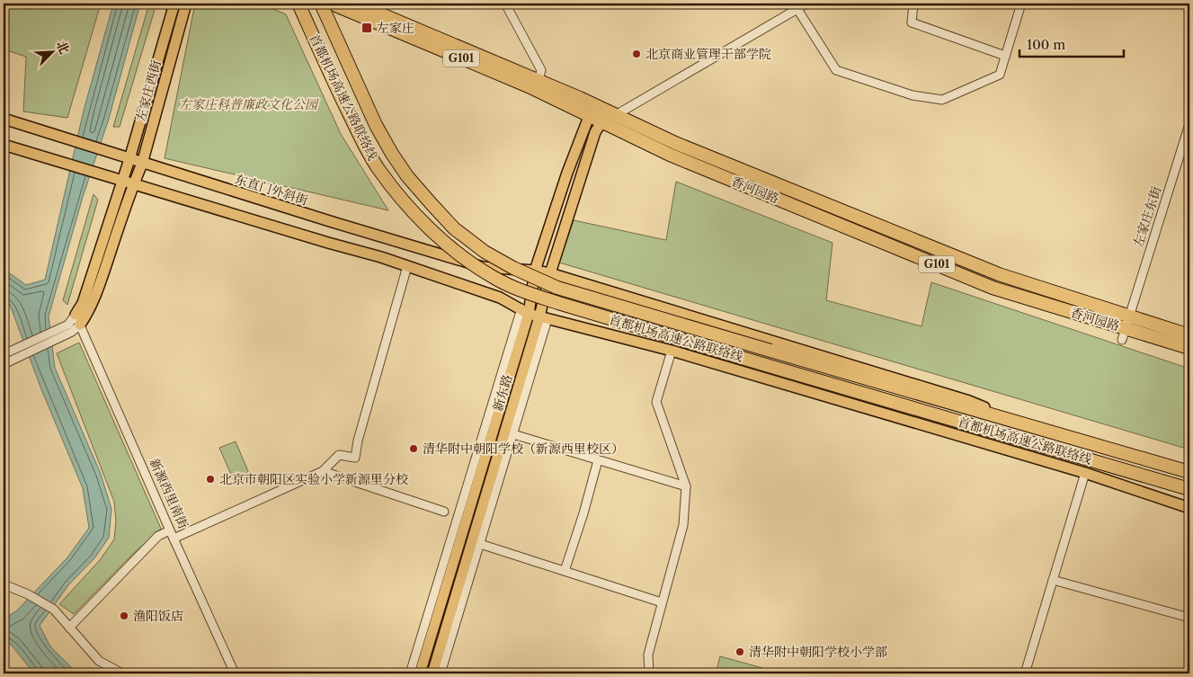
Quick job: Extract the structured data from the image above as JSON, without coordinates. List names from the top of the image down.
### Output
{
  "streets": {
    "highway": ["G101", "首都机场高速公路联络线", "香河园路"],
    "main road": ["左家庄西街", "东直门外斜街", "新东路"],
    "street": ["左家庄东街", "新源西里南街"]
  },
  "crossings": [
    ["左家庄西街", "东直门外斜街"],
    ["首都机场高速公路联络线", "东直门外斜街"],
    ["东直门外斜街", "新东路"],
    ["香河园路", "左家庄东街"],
    ["香河园路", "新东路"]
  ],
  "parks": ["左家庄科普廉政文化公园"],
  "places": {
    "transit": ["左家庄"],
    "other": [
      "北京商业管理干部学院",
      "清华附中朝阳学校（新源西里校区）",
      "北京市朝阳区实验小学新源里分校",
      "渔阳饭店",
      "清华附中朝阳学校小学部"
    ]
  },
  "scale_bar": "100 m",
  "north": "top right"
}
